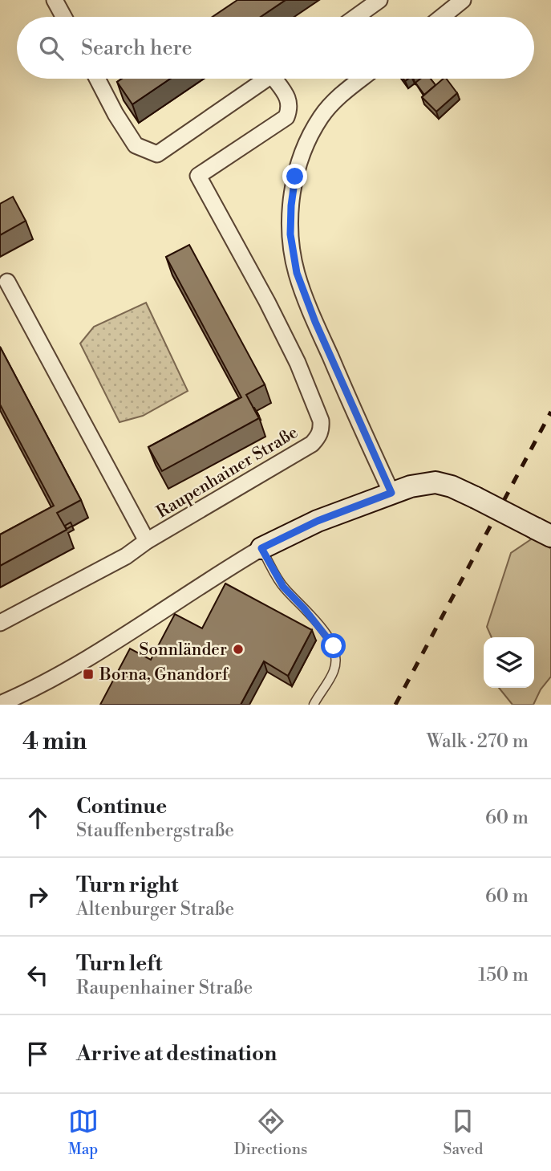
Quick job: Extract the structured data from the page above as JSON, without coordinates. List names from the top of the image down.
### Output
{
  "streets": {
    "street": ["Raupenhainer Straße"]
  },
  "places": {
    "other": ["Sonnländer"],
    "transit": ["Borna, Gnandorf"]
  },
  "page": {
    "search": "Search here",
    "heading": ["4 min", "Walk · 270 m"],
    "list": [
      ["Continue", "Stauffenbergstraße", "60 m"],
      ["Turn right", "Altenburger Straße", "60 m"],
      ["Turn left", "Raupenhainer Straße", "150 m"],
      "Arrive at destination"
    ],
    "nav": ["Map", "Directions", "Saved"]
  }
}
